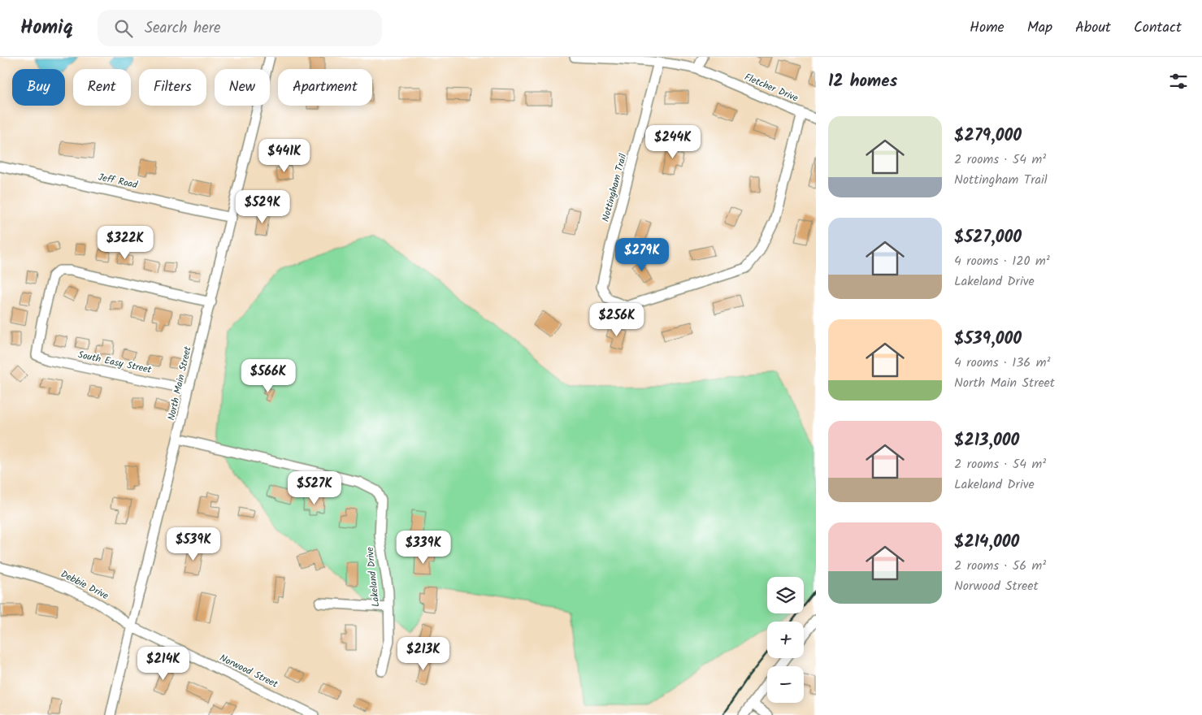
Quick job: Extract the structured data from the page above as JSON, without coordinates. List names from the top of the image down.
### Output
{
  "streets": {
    "street": [
      "Fletcher Drive",
      "Jeff Road",
      "Nottingham Trail",
      "South Easy Street",
      "North Main Street",
      "Lakeland Drive",
      "Debbie Drive",
      "Norwood Street"
    ]
  },
  "crossings": [
    ["Fletcher Drive", "Nottingham Trail"],
    ["Jeff Road", "North Main Street"],
    ["South Easy Street", "North Main Street"],
    ["North Main Street", "Lakeland Drive"],
    ["North Main Street", "Debbie Drive"],
    ["North Main Street", "Norwood Street"],
    ["Debbie Drive", "Norwood Street"]
  ],
  "page": {
    "header": "Homiq",
    "search": "Search here",
    "nav": [
      "Home",
      "Map",
      "About",
      "Contact"
    ],
    "heading": "12 homes",
    "chip": [
      "Buy",
      "Rent",
      "Filters",
      "New",
      "Apartment"
    ],
    "list": [
      {
        "name": "$279,000",
        "note": "2 rooms · 54 m² · Nottingham Trail"
      },
      {
        "name": "$527,000",
        "note": "4 rooms · 120 m² · Lakeland Drive"
      },
      {
        "name": "$539,000",
        "note": "4 rooms · 136 m² · North Main Street"
      },
      {
        "name": "$213,000",
        "note": "2 rooms · 54 m² · Lakeland Drive"
      },
      {
        "name": "$214,000",
        "note": "2 rooms · 56 m² · Norwood Street"
      }
    ],
    "price": [
      "$244K",
      "$441K",
      "$529K",
      "$322K",
      "$279K",
      "$256K",
      "$566K",
      "$527K",
      "$539K",
      "$339K",
      "$213K",
      "$214K"
    ],
    "map_buttons": ["+", "−"]
  }
}
